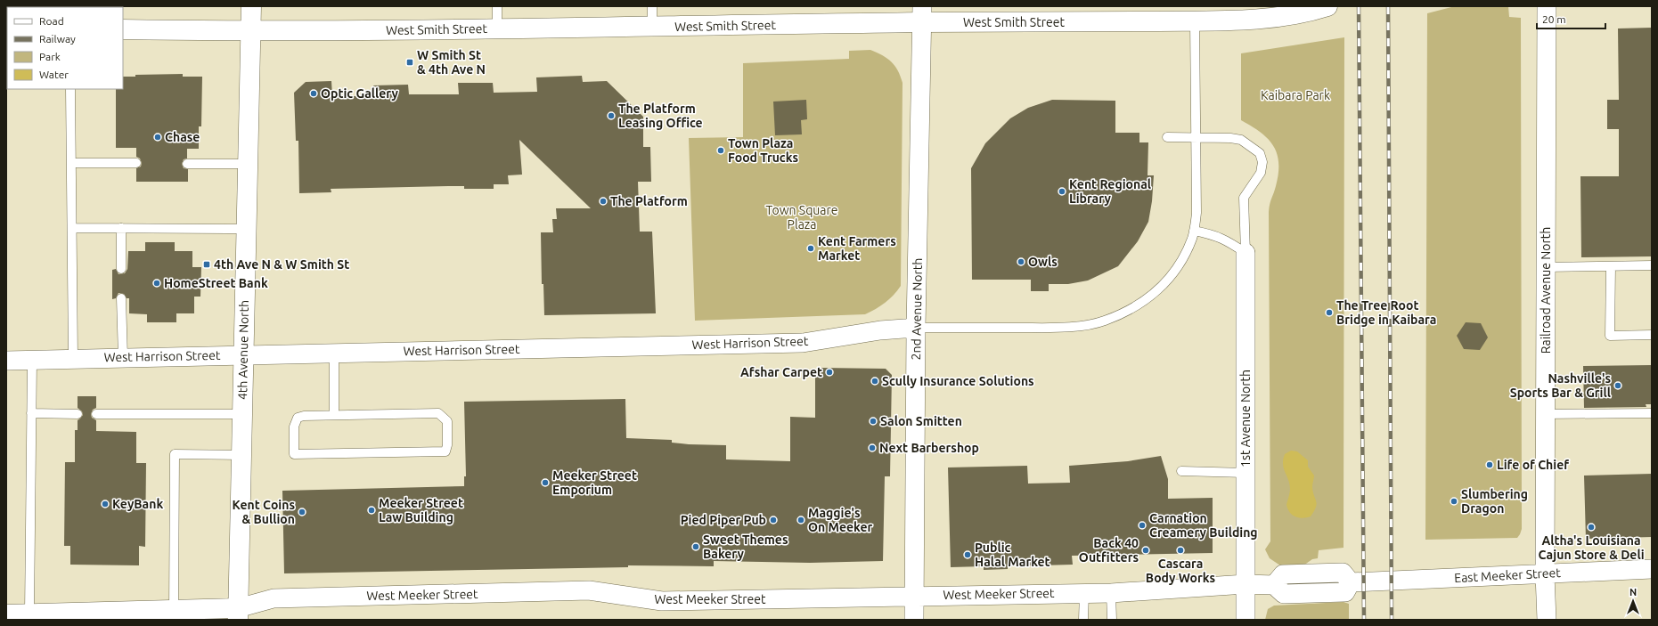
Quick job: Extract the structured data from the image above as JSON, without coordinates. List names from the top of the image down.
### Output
{
  "streets": {
    "main road": ["West Smith Street", "4th Avenue North", "West Meeker Street"],
    "street": [
      "Railroad Avenue North",
      "2nd Avenue North",
      "West Harrison Street",
      "1st Avenue North",
      "East Meeker Street"
    ]
  },
  "crossings": [
    ["West Smith Street", "2nd Avenue North"],
    ["West Smith Street", "4th Avenue North"],
    ["Railroad Avenue North", "East Meeker Street"],
    ["2nd Avenue North", "West Harrison Street"],
    ["2nd Avenue North", "West Meeker Street"],
    ["West Harrison Street", "4th Avenue North"],
    ["4th Avenue North", "West Meeker Street"],
    ["1st Avenue North", "West Meeker Street"],
    ["East Meeker Street", "West Meeker Street"]
  ],
  "parks": ["Kaibara Park", "Town Square Plaza"],
  "places": {
    "transit": ["W Smith St & 4th Ave N", "4th Ave N & W Smith St"],
    "other": [
      "Optic Gallery",
      "The Platform Leasing Office",
      "Chase",
      "Town Plaza Food Trucks",
      "Kent Regional Library",
      "The Platform",
      "Kent Farmers Market",
      "Owls",
      "HomeStreet Bank",
      "The Tree Root Bridge in Kaibara",
      "Afshar Carpet",
      "Scully Insurance Solutions",
      "Nashville's Sports Bar & Grill",
      "Salon Smitten",
      "Next Barbershop",
      "Life of Chief",
      "Meeker Street Emporium",
      "Slumbering Dragon",
      "KeyBank",
      "Meeker Street Law Building",
      "Kent Coins & Bullion",
      "Pied Piper Pub",
      "Maggie's On Meeker",
      "Carnation Creamery Building",
      "Altha's Louisiana Cajun Store & Deli",
      "Sweet Themes Bakery",
      "Back 40 Outfitters",
      "Cascara Body Works",
      "Public Halal Market"
    ]
  },
  "legend": [
    "Road",
    "Railway",
    "Park",
    "Water"
  ],
  "scale_bar": "20 m",
  "north": "top"
}
